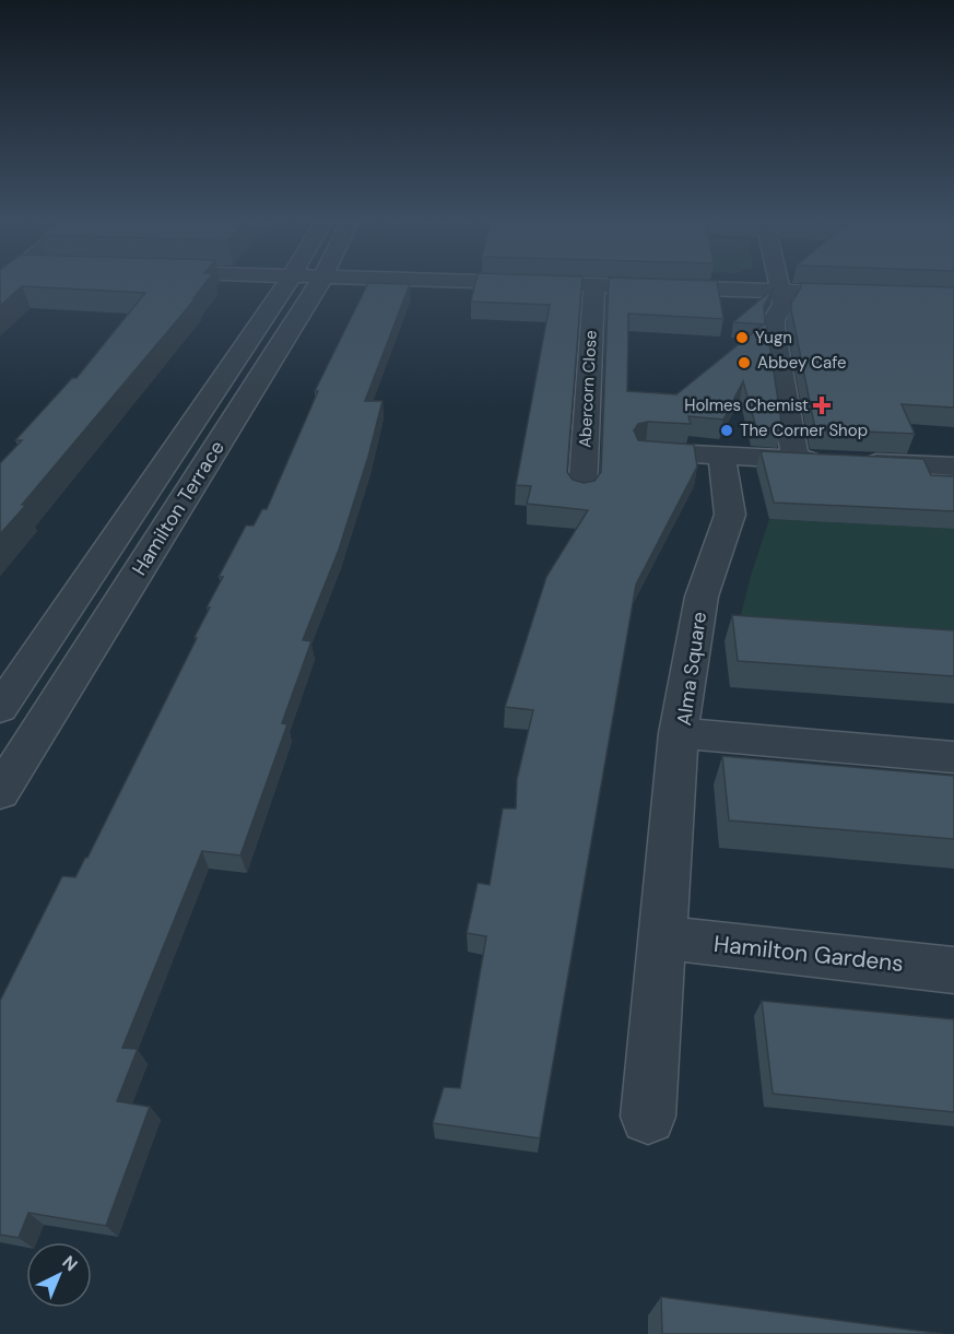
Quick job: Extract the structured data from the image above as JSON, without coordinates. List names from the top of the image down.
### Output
{
  "streets": {
    "street": [
      "Abercorn Close",
      "Hamilton Terrace",
      "Alma Square",
      "Hamilton Gardens"
    ]
  },
  "places": {
    "other": ["Yugn", "Abbey Cafe", "The Corner Shop"],
    "health": ["Holmes Chemist"]
  },
  "north": "top right"
}
